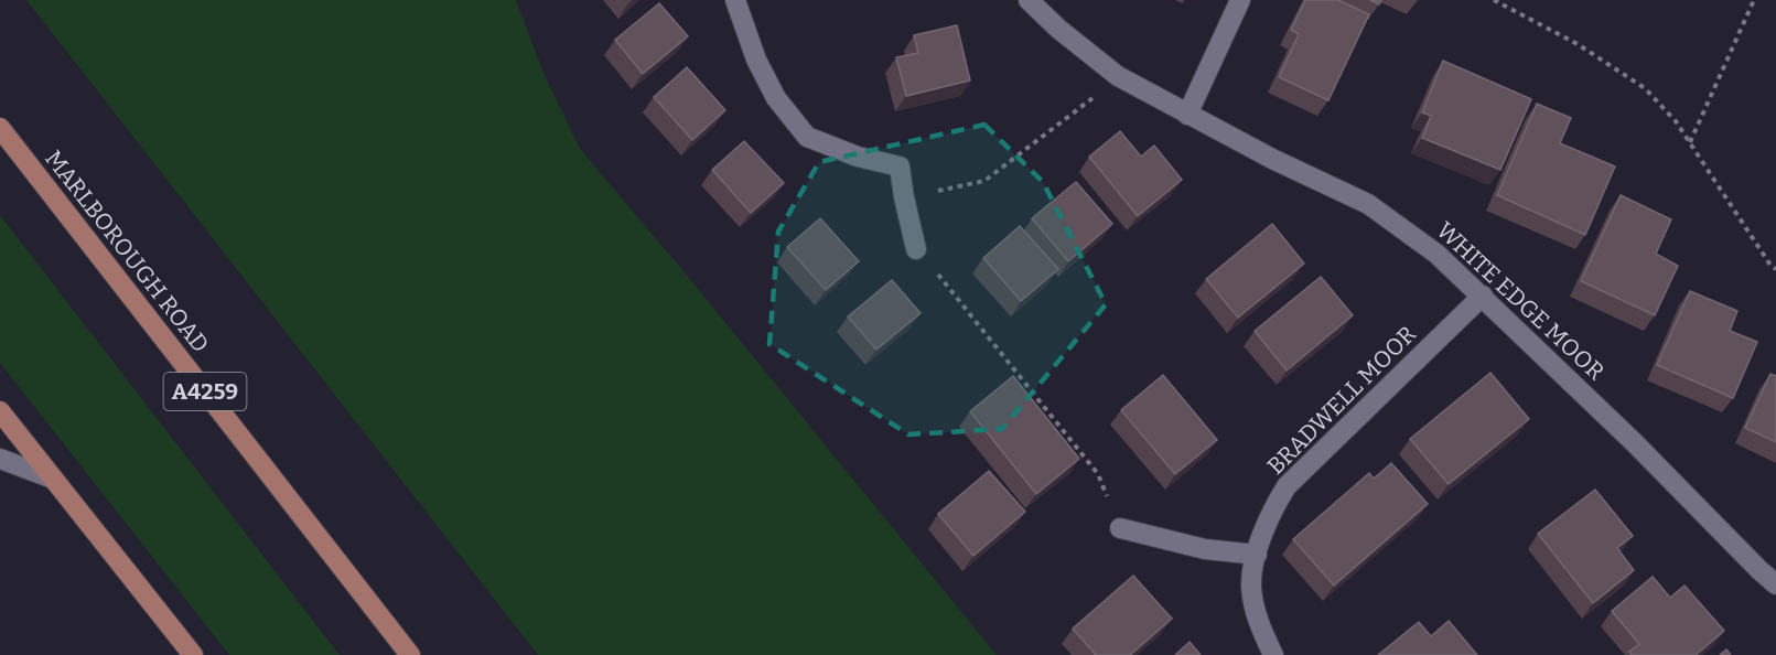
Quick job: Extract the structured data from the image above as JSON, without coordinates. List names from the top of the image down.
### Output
{
  "streets": {
    "main road": ["MARLBOROUGH ROAD", "A4259"],
    "street": ["WHITE EDGE MOOR", "BRADWELL MOOR"]
  },
  "crossings": [
    ["WHITE EDGE MOOR", "BRADWELL MOOR"]
  ]
}
